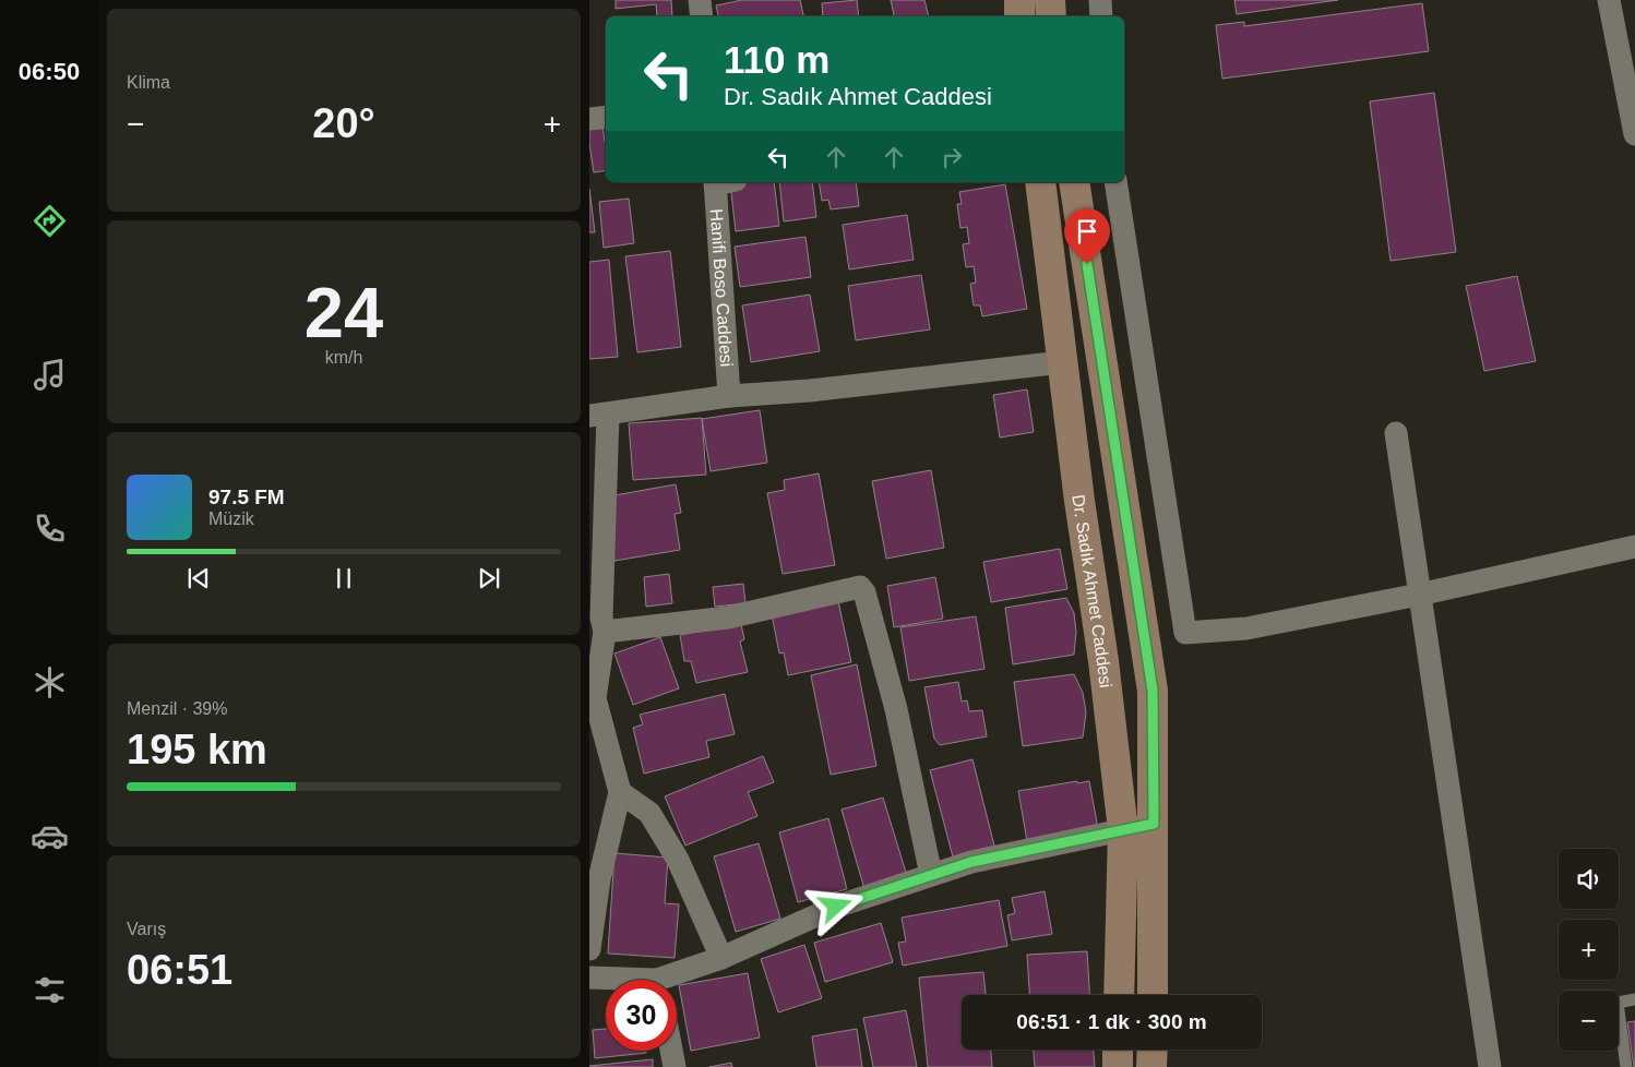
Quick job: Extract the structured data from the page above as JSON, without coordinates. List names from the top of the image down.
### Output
{
  "streets": {
    "street": ["Hanifi Boso Caddesi", "Dr. Sadık Ahmet Caddesi"]
  },
  "page": {
    "tabs": "06:50",
    "tile": [
      "Klima",
      ["24", "km/h"],
      ["Menzil · 39%", "195 km"],
      ["Varış", "06:51"]
    ],
    "turn": ["110 m", "Dr. Sadık Ahmet Caddesi"],
    "heat": ["−", "20°", "+"],
    "song": ["97.5 FM", "Müzik"],
    "map_buttons": ["+", "−"],
    "limit": "30",
    "trip": "06:51 · 1 dk · 300 m"
  }
}
